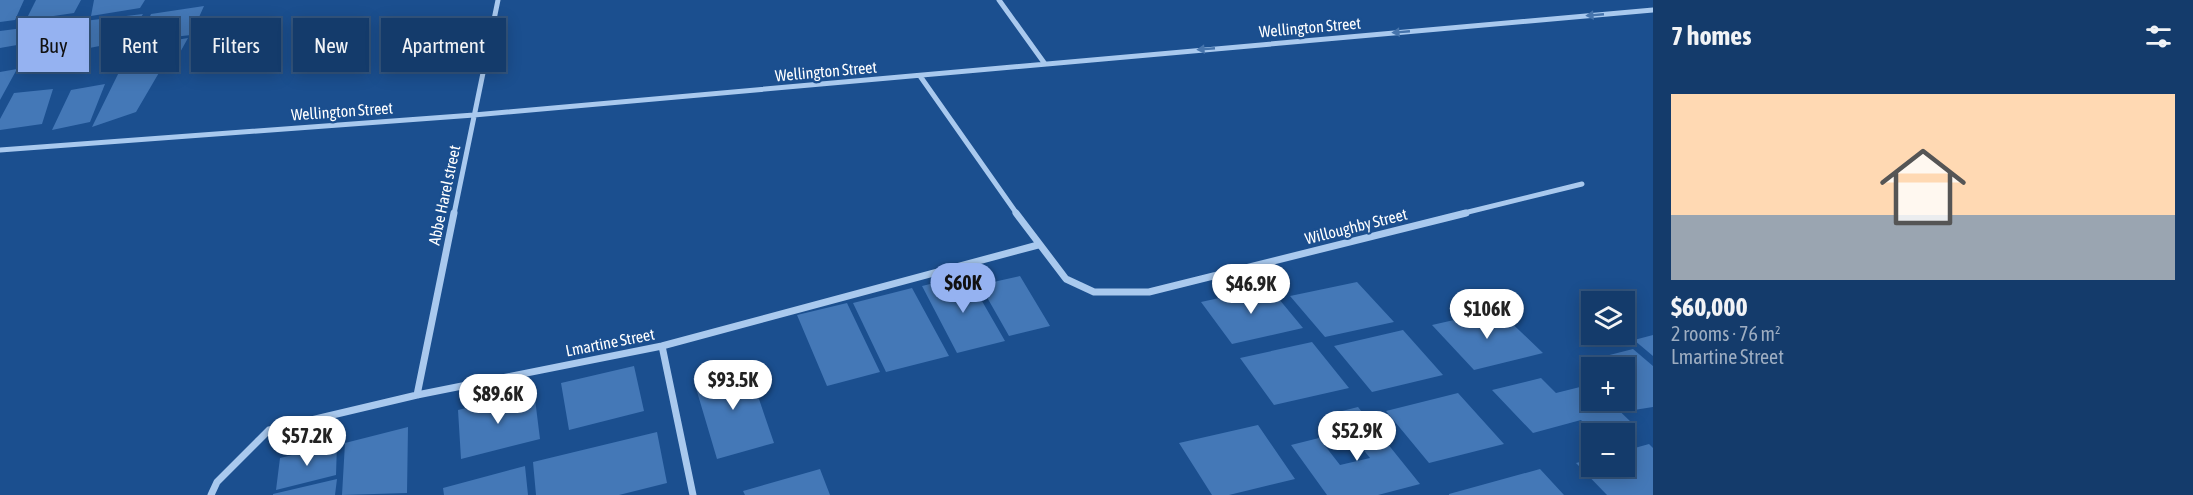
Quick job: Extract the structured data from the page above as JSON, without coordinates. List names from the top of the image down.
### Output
{
  "streets": {
    "street": [
      "Wellington Street",
      "Abbe Harel street",
      "Willoughby Street",
      "Lmartine Street"
    ]
  },
  "crossings": [
    ["Wellington Street", "Abbe Harel street"],
    ["Wellington Street", "Willoughby Street"],
    ["Abbe Harel street", "Lmartine Street"],
    ["Willoughby Street", "Lmartine Street"]
  ],
  "one_way": ["Wellington Street"],
  "page": {
    "heading": "7 homes",
    "chip": [
      "Buy",
      "Rent",
      "Filters",
      "New",
      "Apartment"
    ],
    "list": [
      {
        "name": "$60,000",
        "note": "2 rooms · 76 m² · Lmartine Street"
      }
    ],
    "price": [
      "$60K",
      "$46.9K",
      "$106K",
      "$93.5K",
      "$89.6K",
      "$52.9K",
      "$57.2K"
    ],
    "map_buttons": ["+", "−"]
  }
}
